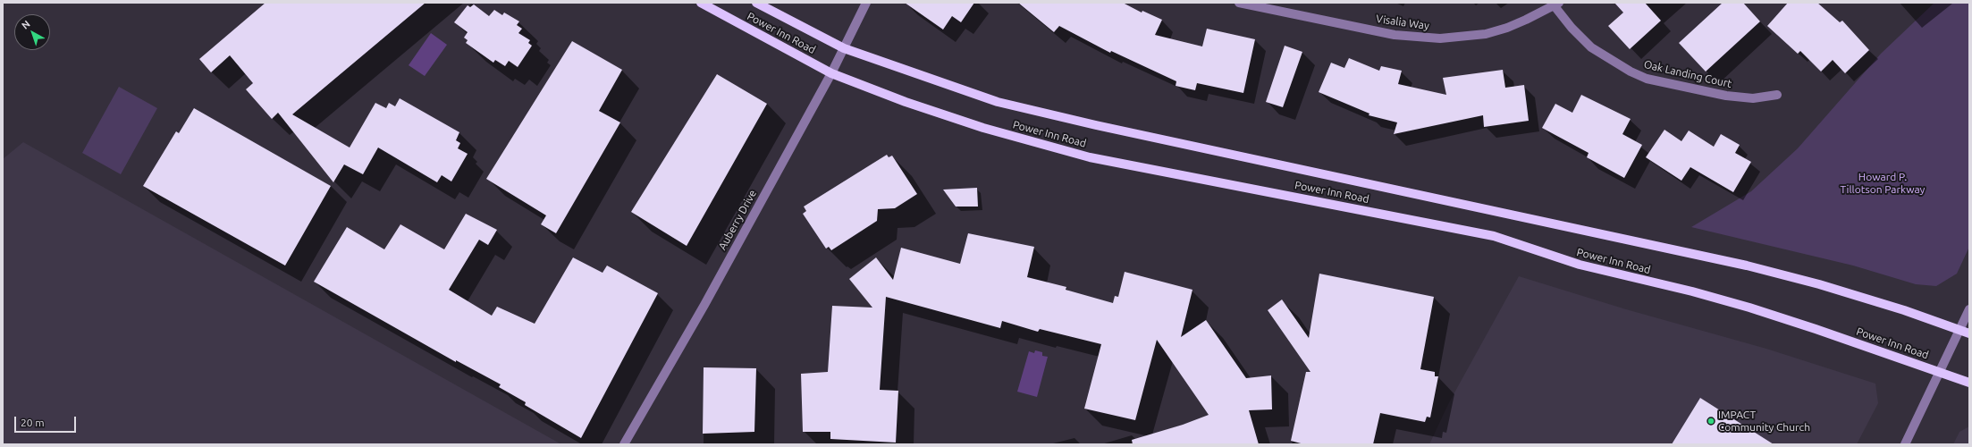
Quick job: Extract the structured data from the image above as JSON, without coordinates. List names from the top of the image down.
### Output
{
  "streets": {
    "main road": ["Power Inn Road"],
    "street": ["Visalia Way", "Oak Landing Court", "Auberry Drive"]
  },
  "crossings": [
    ["Visalia Way", "Oak Landing Court"],
    ["Power Inn Road", "Auberry Drive"]
  ],
  "parks": ["Howard P. Tillotson Parkway"],
  "places": ["IMPACT Community Church"],
  "scale_bar": "20 m",
  "north": "top left"
}
